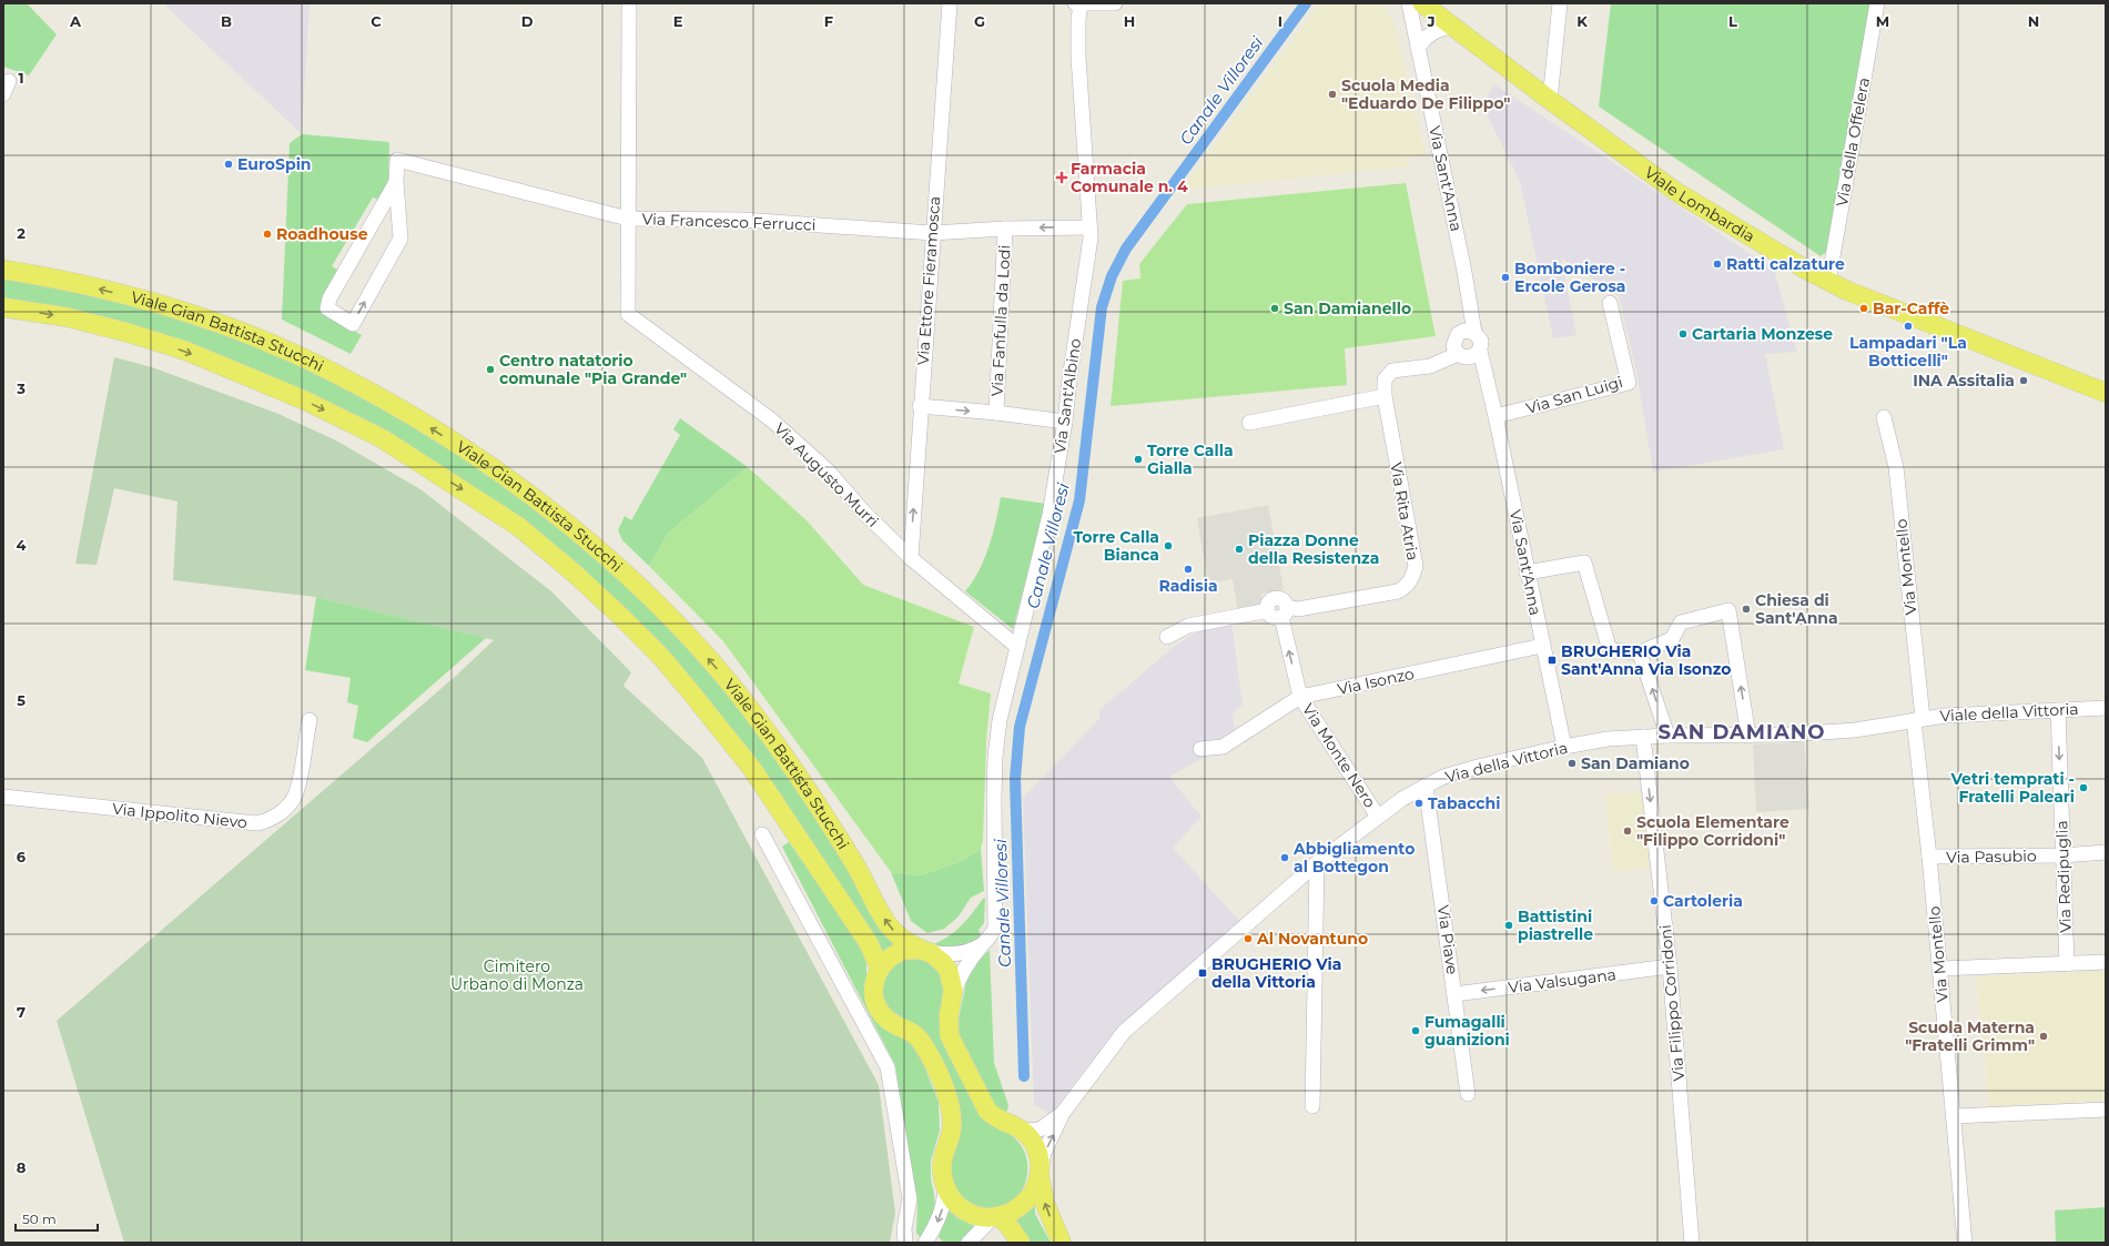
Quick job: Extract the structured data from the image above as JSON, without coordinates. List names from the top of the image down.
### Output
{
  "streets": {
    "main road": ["Viale Lombardia", "Viale Gian Battista Stucchi"],
    "street": [
      "Via della Offelera",
      "Via Sant'Anna",
      "Via Francesco Ferrucci",
      "Via Ettore Fieramosca",
      "Via Fanfulla da Lodi",
      "Via San Luigi",
      "Via Sant'Albino",
      "Via Augusto Murri",
      "Via Rita Atria",
      "Via Montello",
      "Via Isonzo",
      "Viale della Vittoria",
      "Via Monte Nero",
      "Via della Vittoria",
      "Via Ippolito Nievo",
      "Via Pasubio",
      "Via Redipuglia",
      "Via Piave",
      "Via Valsugana",
      "Via Filippo Corridoni"
    ]
  },
  "crossings": [
    ["Via della Offelera", "Viale Lombardia"],
    ["Via Sant'Anna", "Via San Luigi"],
    ["Via Sant'Anna", "Via Rita Atria"],
    ["Via Sant'Anna", "Via Isonzo"],
    ["Via Sant'Anna", "Via della Vittoria"],
    ["Via Francesco Ferrucci", "Via Ettore Fieramosca"],
    ["Via Francesco Ferrucci", "Via Fanfulla da Lodi"],
    ["Via Francesco Ferrucci", "Via Sant'Albino"],
    ["Via Francesco Ferrucci", "Via Augusto Murri"],
    ["Via Ettore Fieramosca", "Via Augusto Murri"],
    ["Viale Gian Battista Stucchi", "Via Sant'Albino"],
    ["Via Sant'Albino", "Via Augusto Murri"],
    ["Via Rita Atria", "Via Monte Nero"],
    ["Via Montello", "Viale della Vittoria"],
    ["Via Montello", "Via della Vittoria"],
    ["Via Montello", "Via Pasubio"],
    ["Via Isonzo", "Via Monte Nero"],
    ["Viale della Vittoria", "Via della Vittoria"],
    ["Viale della Vittoria", "Via Redipuglia"],
    ["Via Monte Nero", "Via della Vittoria"],
    ["Via della Vittoria", "Via Piave"],
    ["Via della Vittoria", "Via Filippo Corridoni"],
    ["Via Pasubio", "Via Redipuglia"],
    ["Via Piave", "Via Valsugana"],
    ["Via Valsugana", "Via Filippo Corridoni"]
  ],
  "one_way": [
    "Via Monte Nero",
    "Via Redipuglia",
    "Via Valsugana",
    "Via Filippo Corridoni"
  ],
  "districts": ["SAN DAMIANO"],
  "water": ["Canale Villoresi"],
  "parks": ["Cimitero Urbano di Monza"],
  "places": {
    "other": [
      "Scuola Media \"Eduardo De Filippo\"",
      "EuroSpin",
      "Roadhouse",
      "Ratti calzature",
      "Bomboniere - Ercole Gerosa",
      "San Damianello",
      "Bar-Caffè",
      "Lampadari \"La Botticelli\"",
      "Cartaria Monzese",
      "Centro natatorio comunale \"Pia Grande\"",
      "INA Assitalia",
      "Torre Calla Gialla",
      "Torre Calla Bianca",
      "Piazza Donne della Resistenza",
      "Radisia",
      "Chiesa di Sant'Anna",
      "San Damiano",
      "Vetri temprati - Fratelli Paleari",
      "Tabacchi",
      "Scuola Elementare \"Filippo Corridoni\"",
      "Abbigliamento al Bottegon",
      "Cartoleria",
      "Battistini piastrelle",
      "Al Novantuno",
      "Fumagalli guanizioni",
      "Scuola Materna \"Fratelli Grimm\""
    ],
    "health": ["Farmacia Comunale n. 4"],
    "transit": ["BRUGHERIO Via Sant'Anna Via Isonzo", "BRUGHERIO Via della Vittoria"]
  },
  "scale_bar": "50 m",
  "grid": {
    "columns": [
      "A",
      "B",
      "C",
      "D",
      "E",
      "F",
      "G",
      "H",
      "I",
      "J",
      "K",
      "L",
      "M",
      "N"
    ],
    "rows": [
      "1",
      "2",
      "3",
      "4",
      "5",
      "6",
      "7",
      "8"
    ]
  }
}
